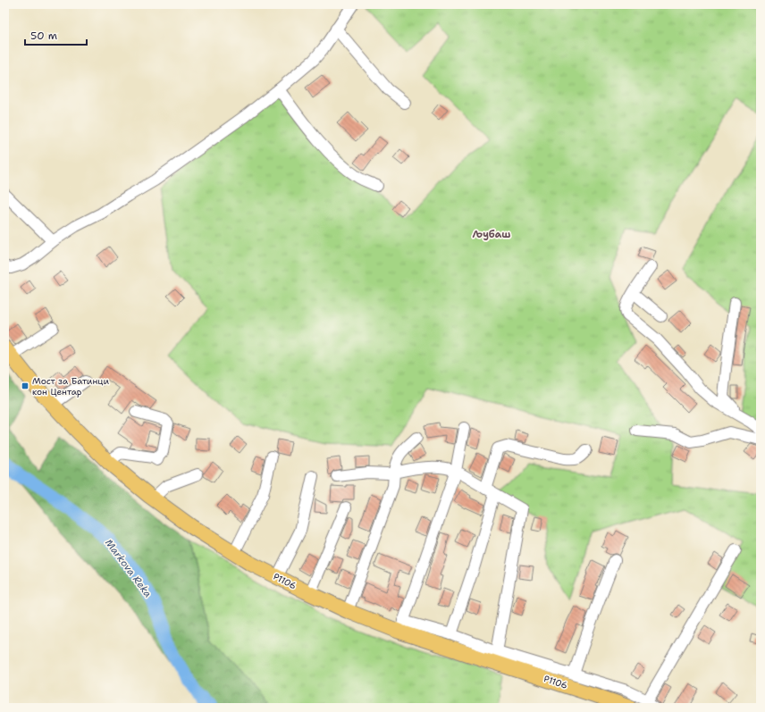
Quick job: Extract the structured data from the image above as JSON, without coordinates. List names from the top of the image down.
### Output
{
  "streets": {
    "main road": ["P1106"]
  },
  "districts": ["Љубаш"],
  "water": ["Markova Reka"],
  "places": {
    "transit": ["Мост за Батинци кон Центар"]
  },
  "scale_bar": "50 m"
}
